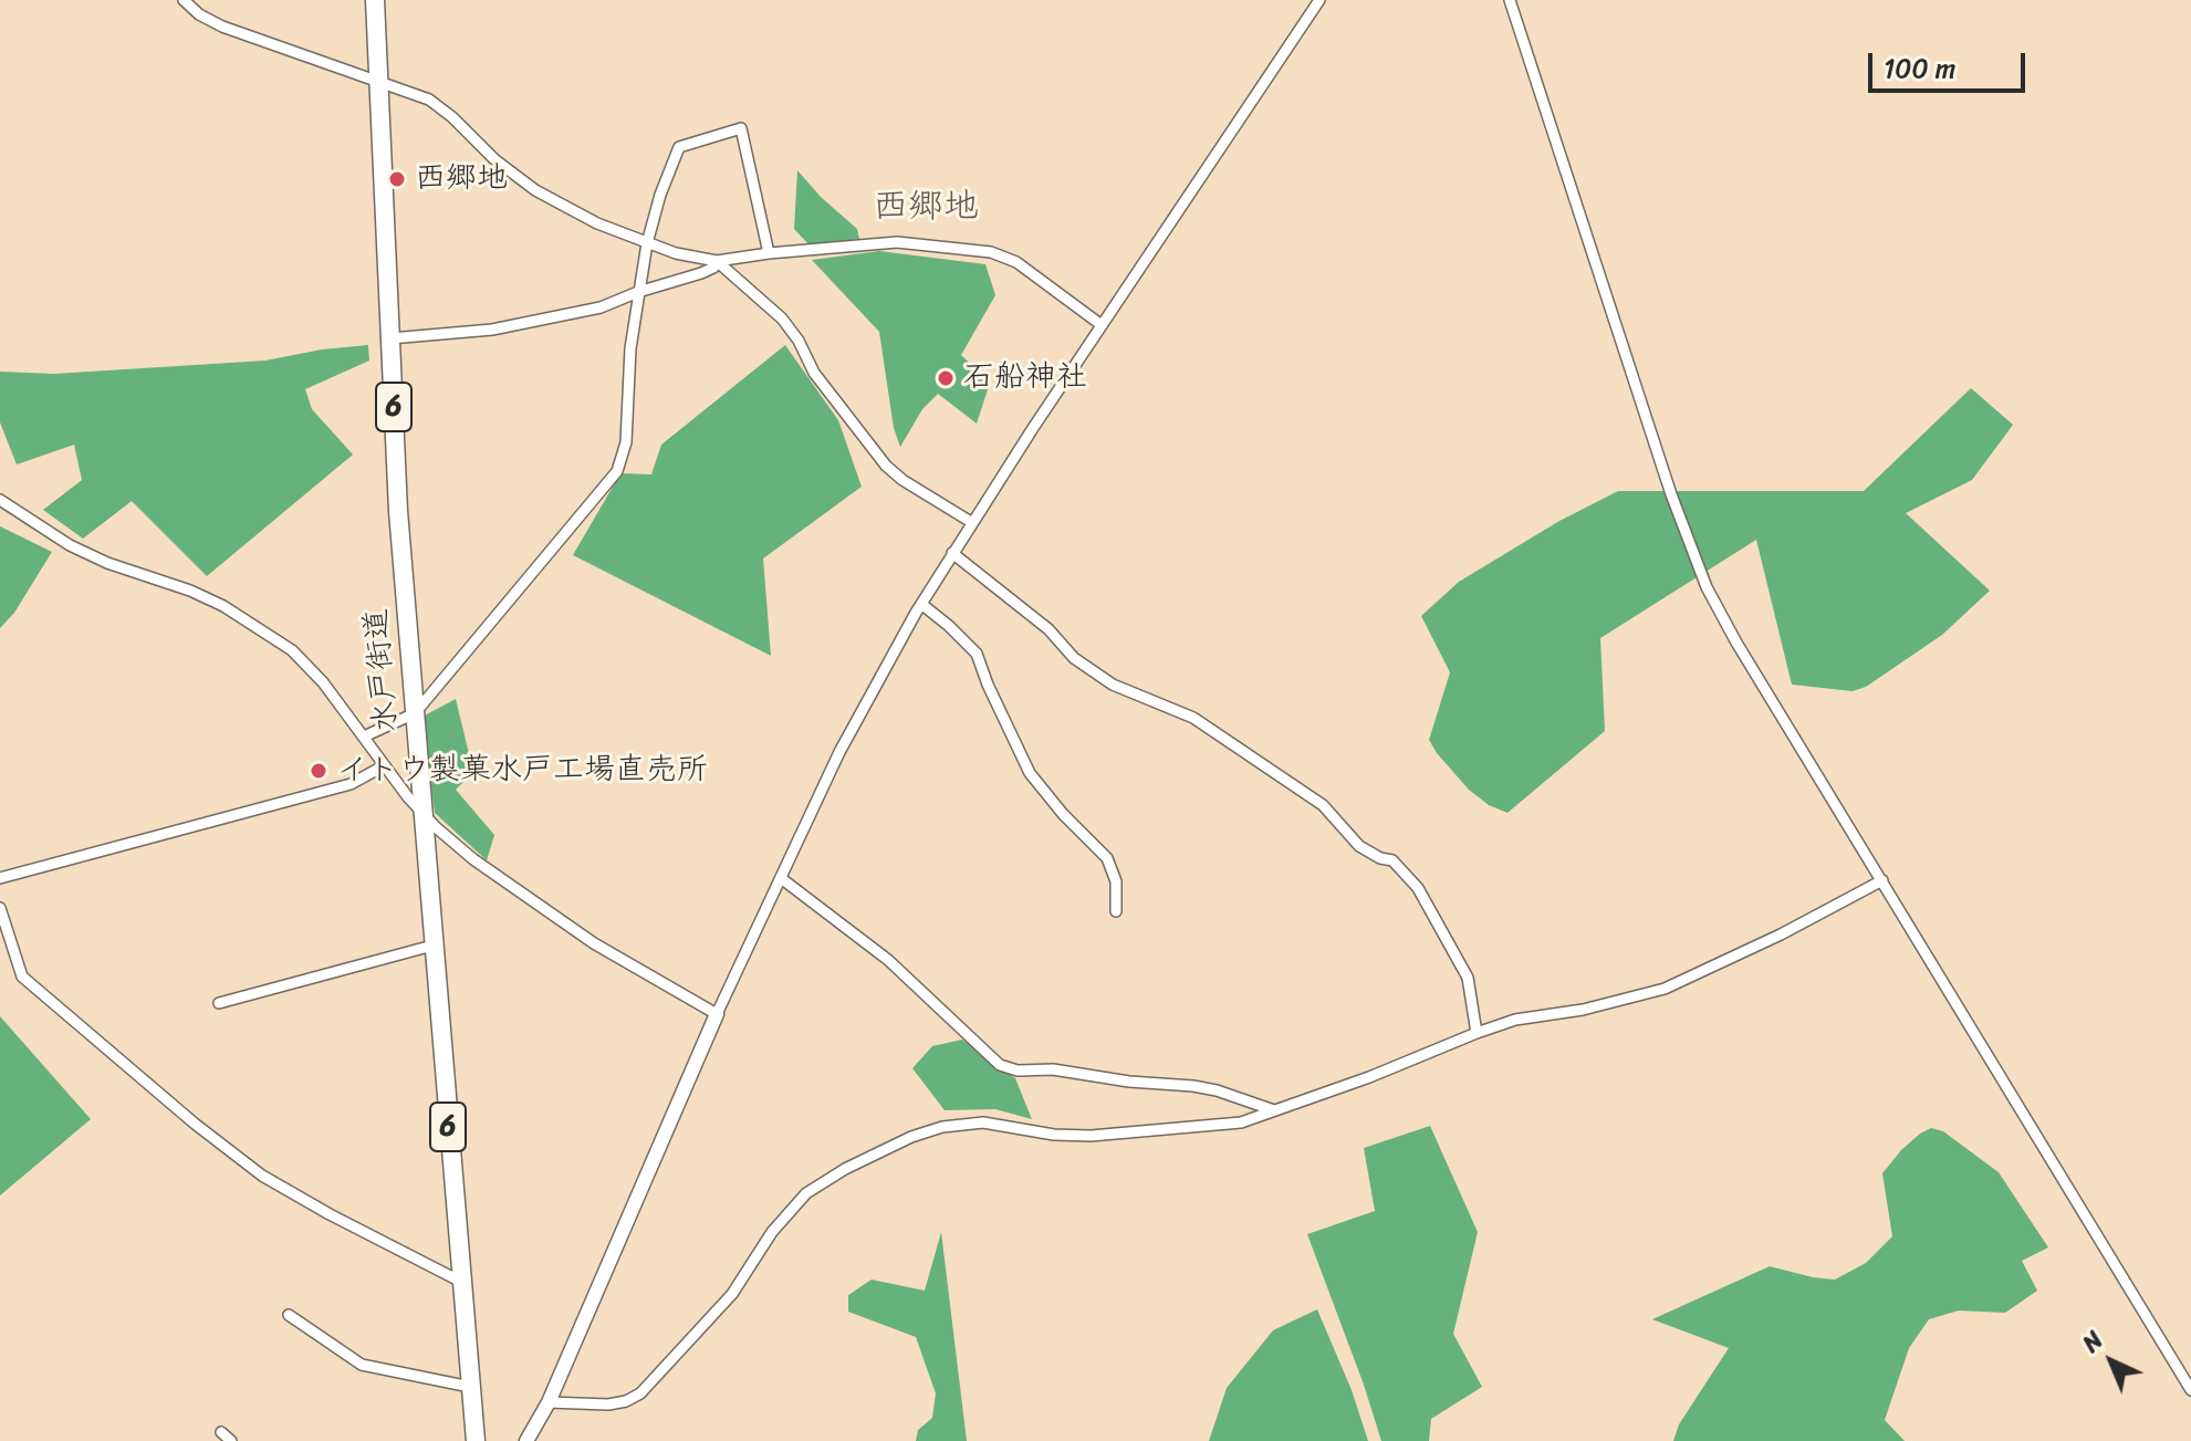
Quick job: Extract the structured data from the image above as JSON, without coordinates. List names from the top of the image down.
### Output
{
  "streets": {
    "highway": ["6", "水戸街道"]
  },
  "districts": ["西郷地"],
  "places": ["西郷地", "石船神社", "イトウ製菓水戸工場直売所"],
  "scale_bar": "100 m",
  "north": "top left"
}
